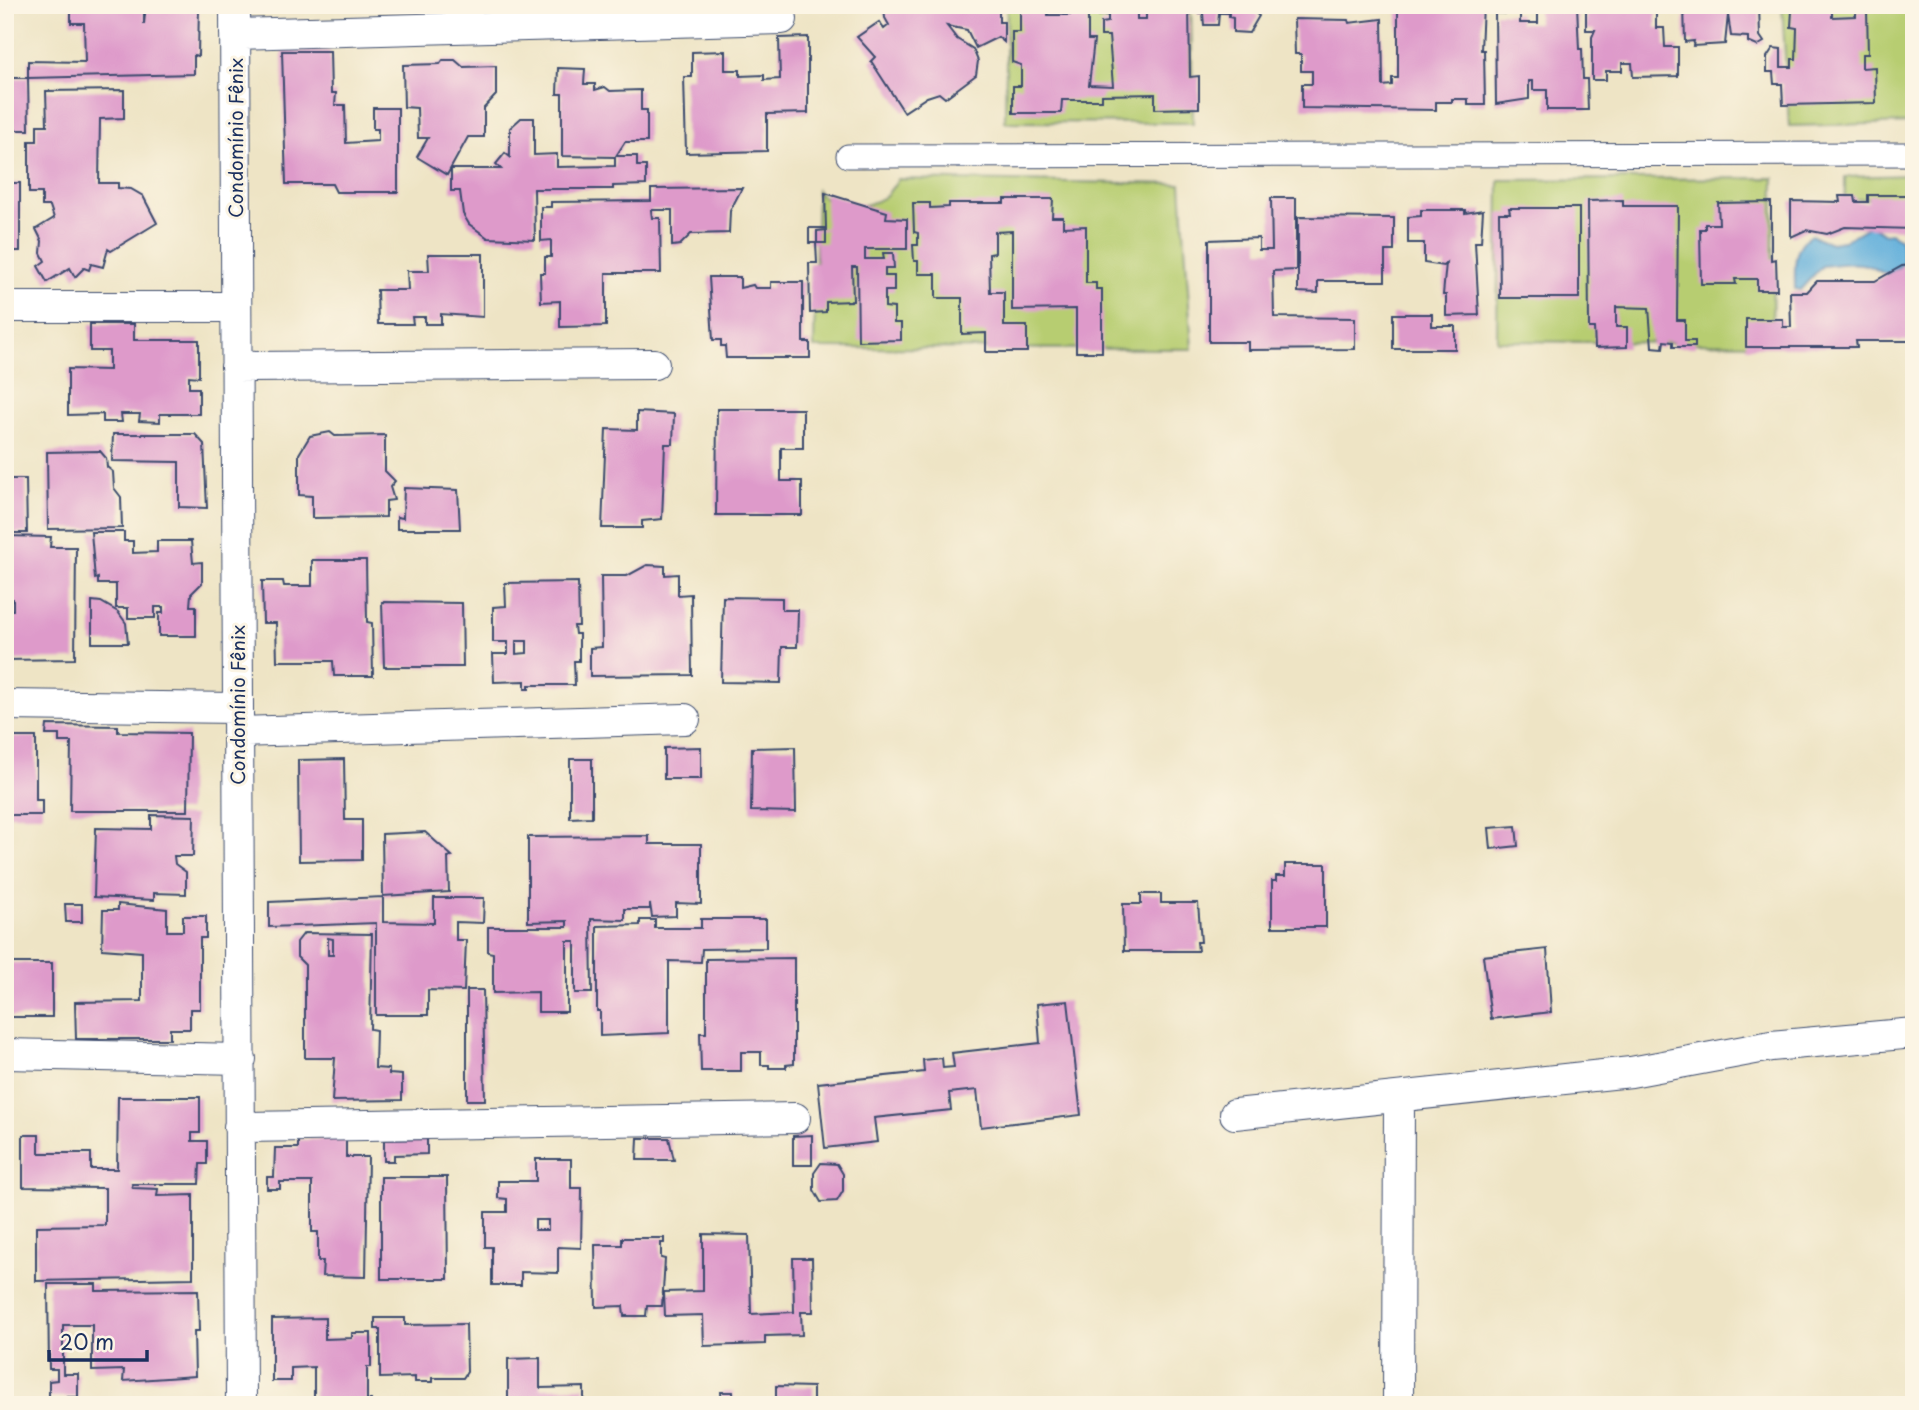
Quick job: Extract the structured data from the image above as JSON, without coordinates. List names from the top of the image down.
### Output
{
  "streets": {
    "street": ["Condomínio Fênix"]
  },
  "scale_bar": "20 m"
}
